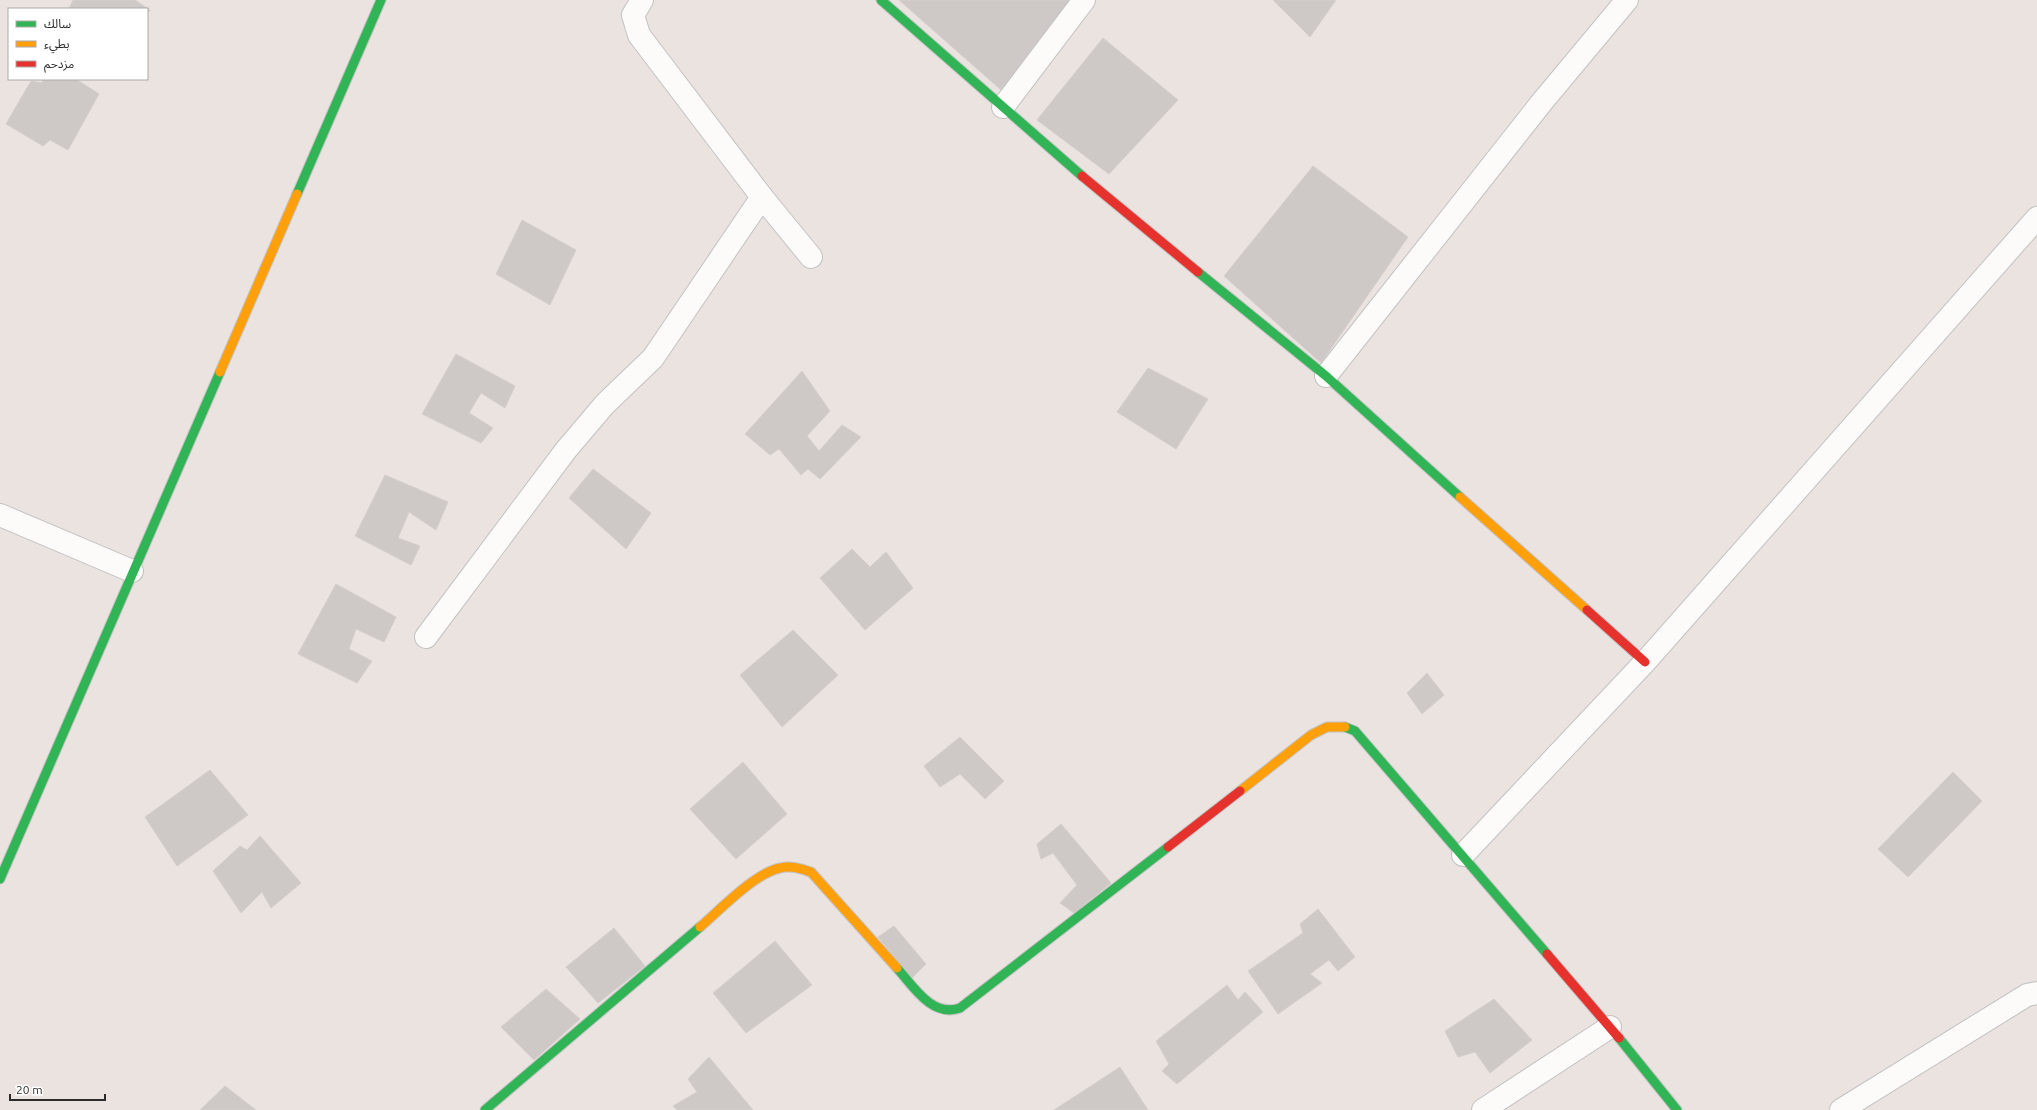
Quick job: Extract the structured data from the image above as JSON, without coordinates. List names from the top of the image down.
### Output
{
  "legend": ["سالك", "بطيء", "مزدحم"],
  "scale_bar": "20 m"
}
